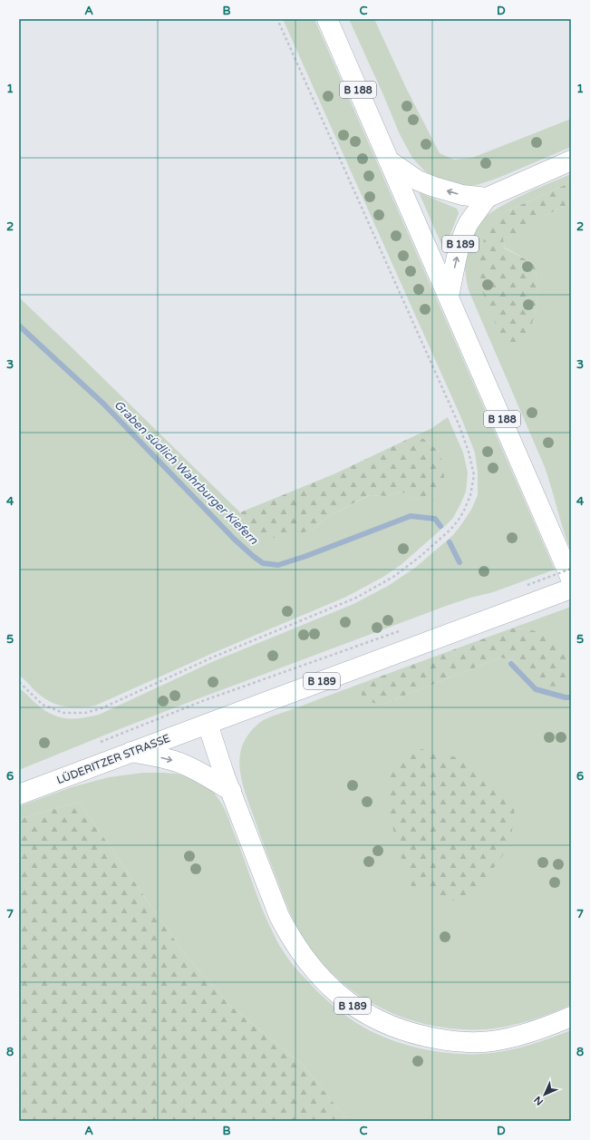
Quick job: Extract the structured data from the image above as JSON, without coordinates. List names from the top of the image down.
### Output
{
  "streets": {
    "main road": ["B 188", "B 189", "LÜDERITZER STRASSE"]
  },
  "crossings": [
    ["B 188", "B 189"],
    ["B 189", "LÜDERITZER STRASSE"]
  ],
  "water": ["Graben südlich Wahrburger Kiefern"],
  "north": "bottom left",
  "grid": {
    "columns": [
      "A",
      "B",
      "C",
      "D"
    ],
    "rows": [
      "1",
      "2",
      "3",
      "4",
      "5",
      "6",
      "7",
      "8"
    ]
  }
}
